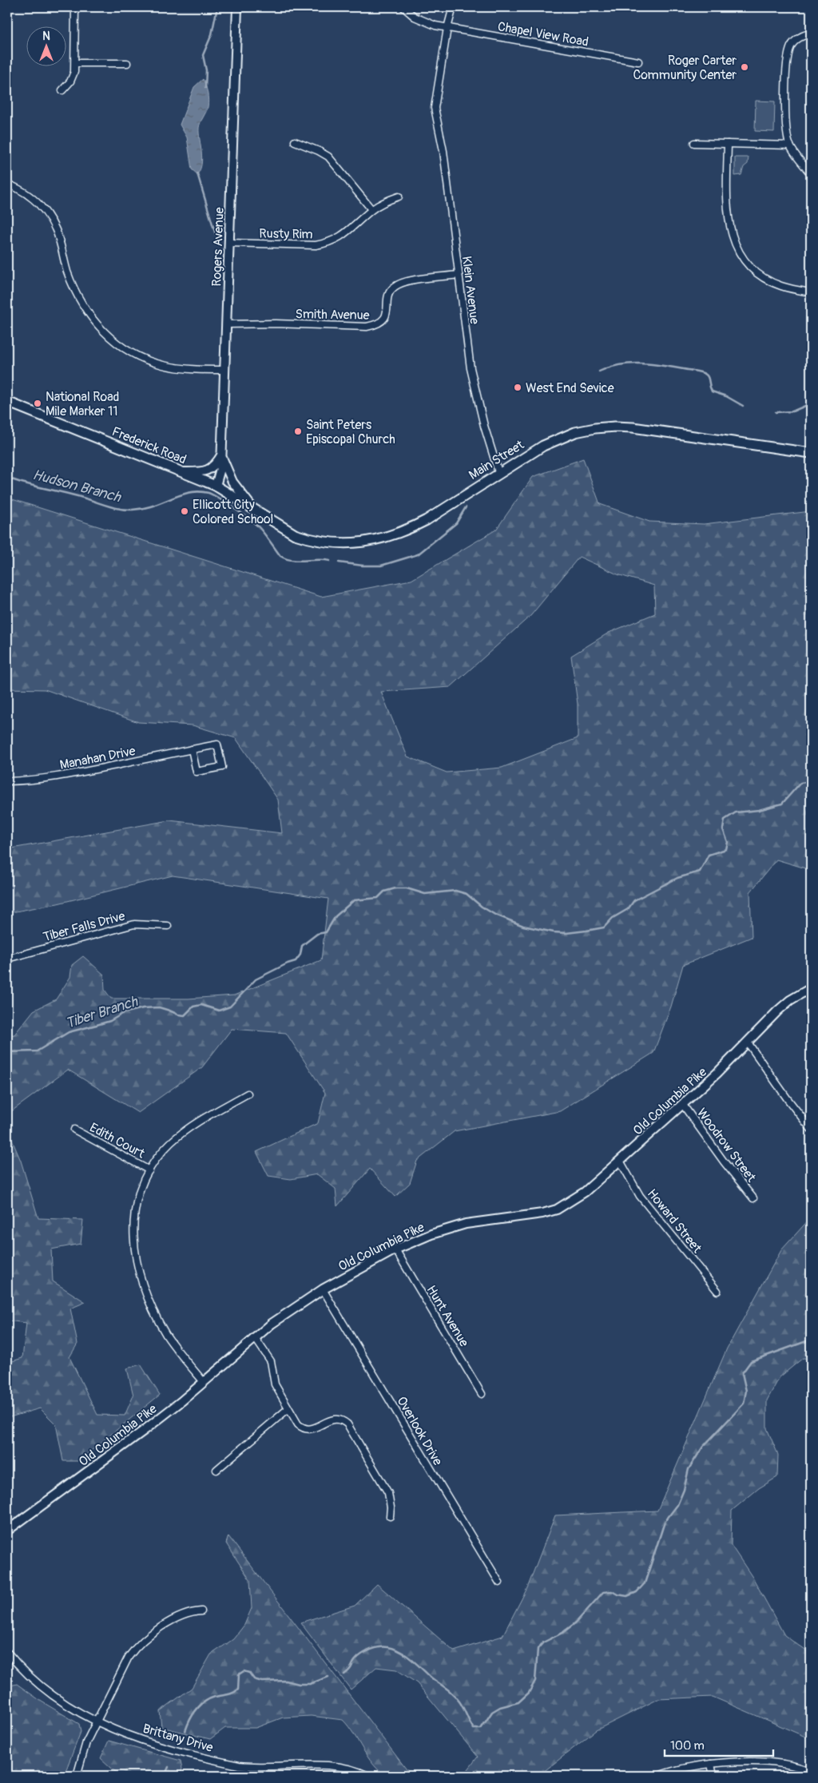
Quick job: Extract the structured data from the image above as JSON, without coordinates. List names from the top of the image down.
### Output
{
  "streets": {
    "main road": ["Frederick Road", "Main Street"],
    "street": [
      "Chapel View Road",
      "Rusty Rim",
      "Rogers Avenue",
      "Klein Avenue",
      "Smith Avenue",
      "Manahan Drive",
      "Tiber Falls Drive",
      "Old Columbia Pike",
      "Edith Court",
      "Woodrow Street",
      "Howard Street",
      "Hunt Avenue",
      "Overlook Drive",
      "Brittany Drive"
    ]
  },
  "crossings": [
    ["Chapel View Road", "Klein Avenue"],
    ["Rusty Rim", "Rogers Avenue"],
    ["Rogers Avenue", "Smith Avenue"],
    ["Rogers Avenue", "Frederick Road"],
    ["Rogers Avenue", "Main Street"],
    ["Klein Avenue", "Smith Avenue"],
    ["Klein Avenue", "Main Street"],
    ["Frederick Road", "Main Street"],
    ["Old Columbia Pike", "Woodrow Street"],
    ["Old Columbia Pike", "Howard Street"],
    ["Old Columbia Pike", "Hunt Avenue"],
    ["Old Columbia Pike", "Overlook Drive"]
  ],
  "water": ["Hudson Branch", "Tiber Branch"],
  "places": [
    "Roger Carter Community Center",
    "West End Sevice",
    "National Road Mile Marker 11",
    "Saint Peters Episcopal Church",
    "Ellicott City Colored School"
  ],
  "scale_bar": "100 m",
  "north": "top"
}
